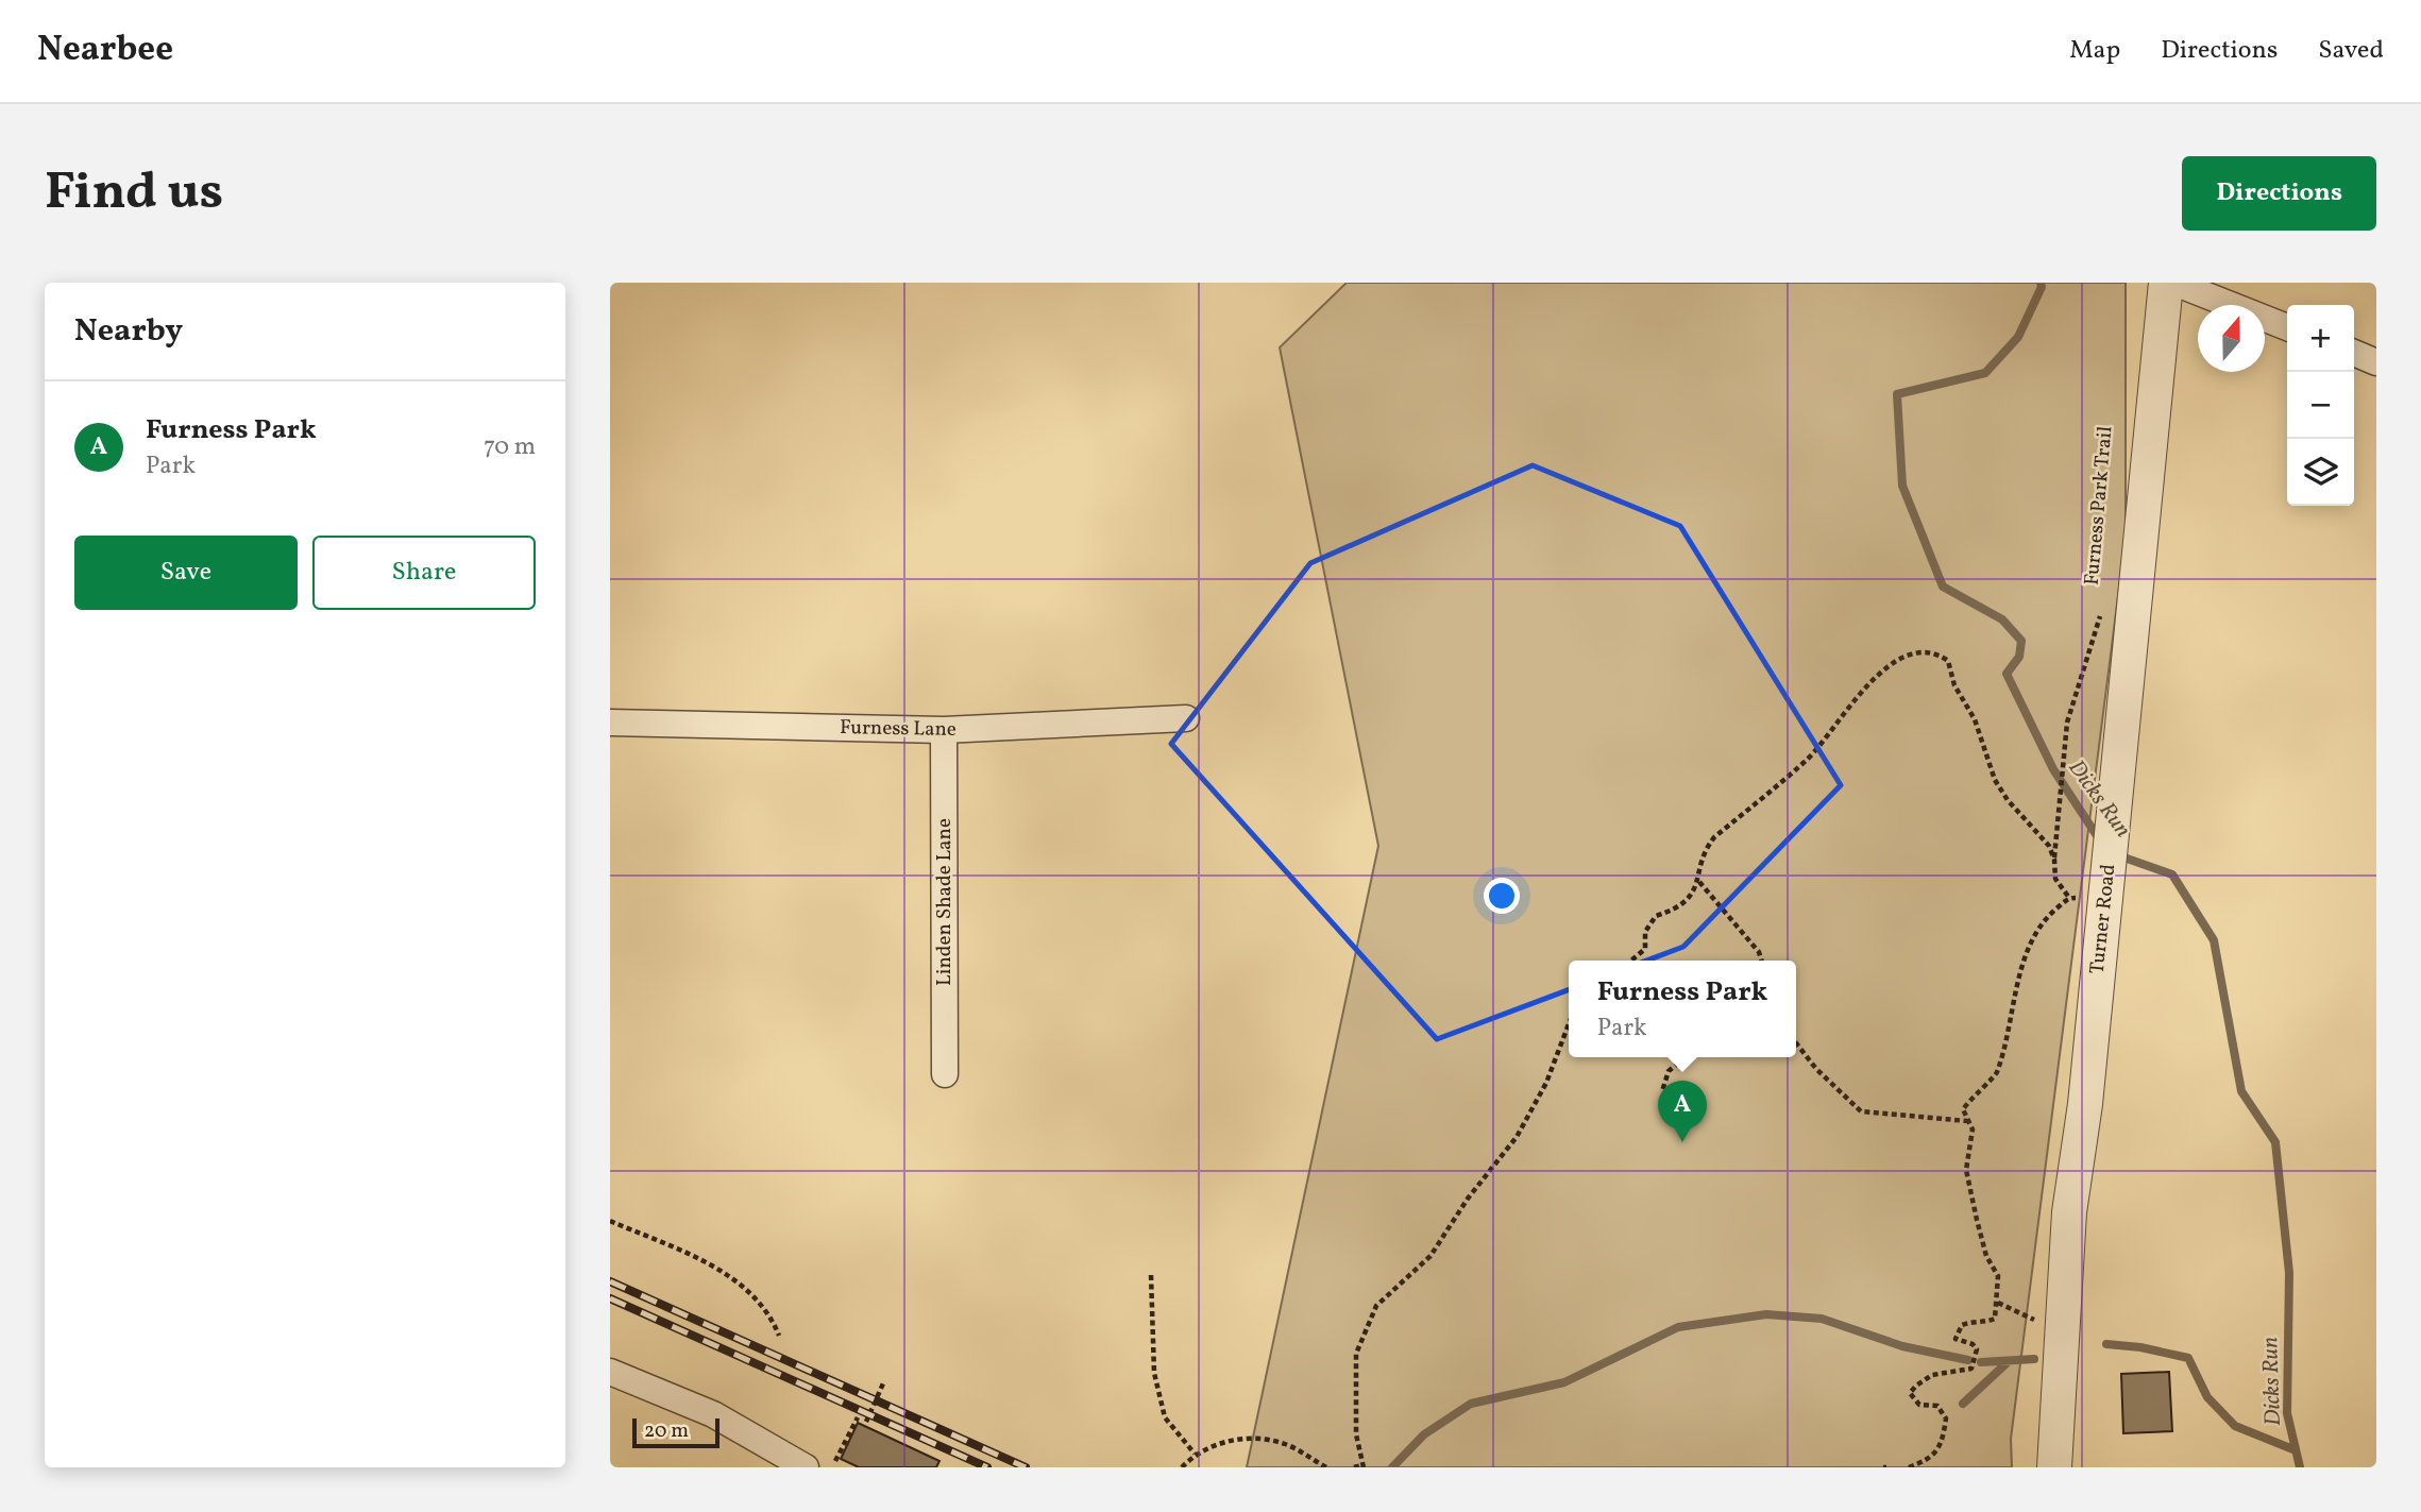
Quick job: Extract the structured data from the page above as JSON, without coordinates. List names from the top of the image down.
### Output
{
  "streets": {
    "street": ["Furness Lane", "Linden Shade Lane", "Turner Road"],
    "path": ["Furness Park Trail"]
  },
  "crossings": [
    ["Furness Lane", "Linden Shade Lane"]
  ],
  "water": ["Dicks Run"],
  "scale_bar": "20 m",
  "north": "top",
  "page": {
    "header": "Nearbee",
    "nav": ["Map", "Directions", "Saved"],
    "buttons": [
      "Directions",
      ["Save", "Share"]
    ],
    "title": "Find us",
    "heading": "Nearby",
    "map_buttons": ["+", "−"],
    "list": [
      {
        "mark": "A",
        "name": "Furness Park",
        "note": "Park",
        "value": "70 m"
      }
    ],
    "popup": ["Furness Park", "Park"],
    "pins": "A",
    "scale": "20 m"
  }
}
